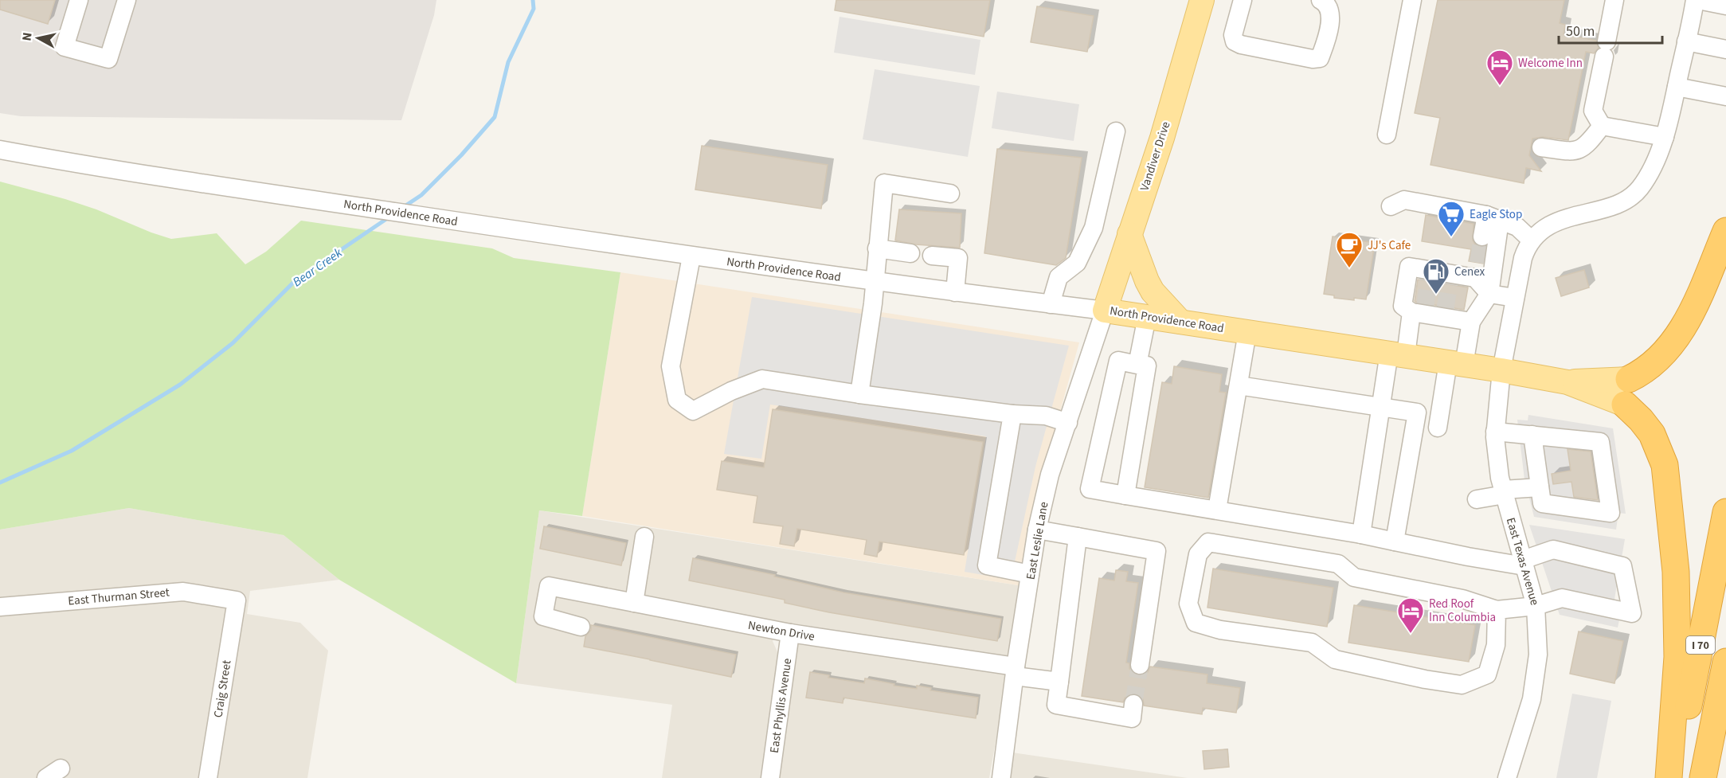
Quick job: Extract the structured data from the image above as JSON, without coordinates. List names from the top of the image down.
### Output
{
  "streets": {
    "highway": ["I 70"],
    "main road": ["Vandiver Drive", "North Providence Road"],
    "street": [
      "East Leslie Lane",
      "East Texas Avenue",
      "East Thurman Street",
      "Newton Drive",
      "Craig Street",
      "East Phyllis Avenue"
    ]
  },
  "crossings": [
    ["Vandiver Drive", "North Providence Road"],
    ["Vandiver Drive", "East Leslie Lane"],
    ["North Providence Road", "East Leslie Lane"],
    ["North Providence Road", "East Texas Avenue"],
    ["East Leslie Lane", "Newton Drive"],
    ["East Thurman Street", "Craig Street"],
    ["Newton Drive", "East Phyllis Avenue"]
  ],
  "water": ["Bear Creek"],
  "places": {
    "hotel": ["Welcome Inn", "Red Roof Inn Columbia"],
    "supermarket": ["Eagle Stop"],
    "cafe": ["JJ's Cafe"],
    "fuel station": ["Cenex"]
  },
  "scale_bar": "50 m",
  "north": "left"
}
